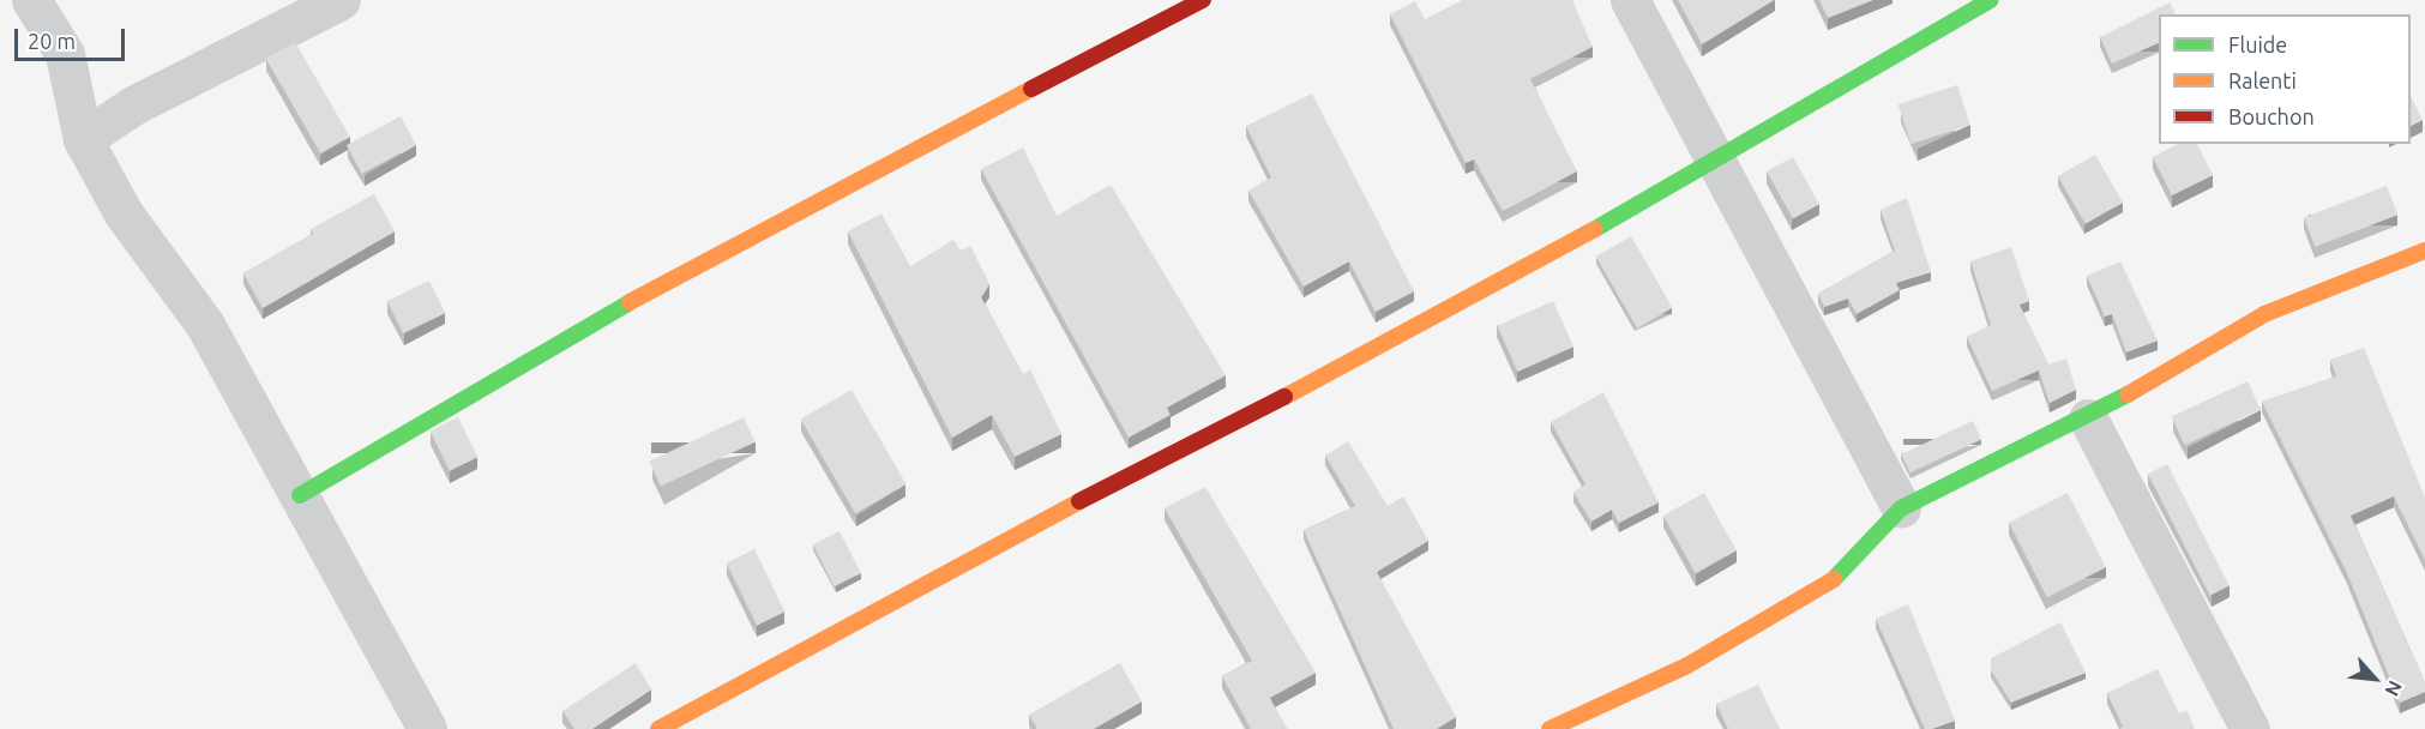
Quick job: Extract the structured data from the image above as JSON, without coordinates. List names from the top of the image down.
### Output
{
  "legend": ["Fluide", "Ralenti", "Bouchon"],
  "scale_bar": "20 m",
  "north": "bottom right"
}
